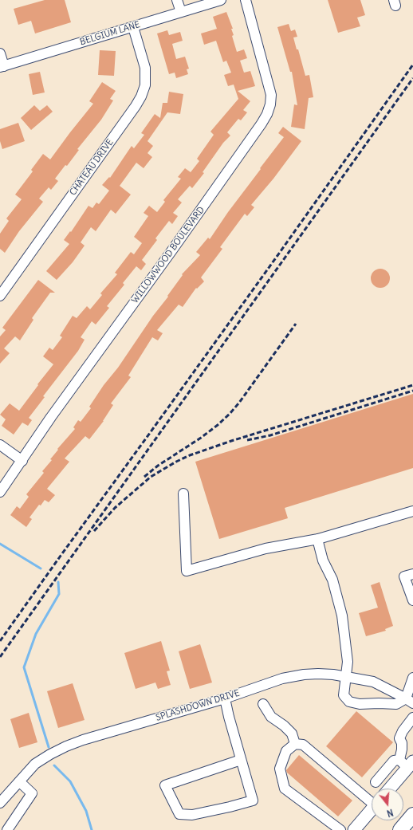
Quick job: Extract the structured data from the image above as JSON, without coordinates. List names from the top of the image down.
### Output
{
  "streets": {
    "street": [
      "BELGIUM LANE",
      "CHATEAU DRIVE",
      "WILLOWWOOD BOULEVARD",
      "SPLASHDOWN DRIVE"
    ]
  },
  "crossings": [
    ["BELGIUM LANE", "CHATEAU DRIVE"]
  ],
  "north": "bottom"
}
